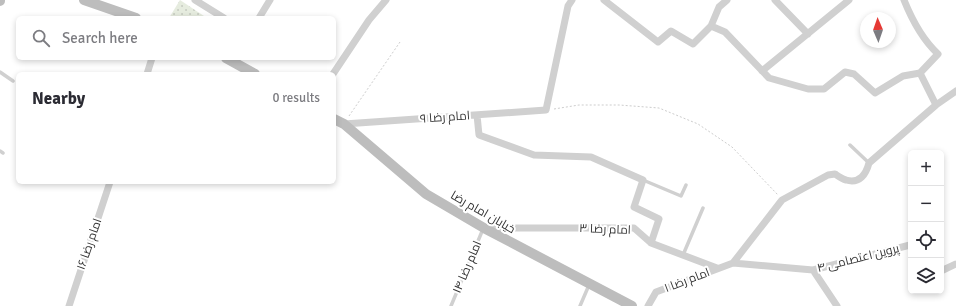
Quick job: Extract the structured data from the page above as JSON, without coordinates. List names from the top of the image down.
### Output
{
  "streets": {
    "street": [
      "امام رضا ۹",
      "خیابان امام رضا",
      "امام رضا ۳",
      "امام رضا ۱۶",
      "پروین اعتصامی ۴",
      "امام رضا ۱"
    ],
    "lane": ["امام رضا ۱۴"]
  },
  "crossings": [
    ["امام رضا ۹", "خیابان امام رضا"],
    ["خیابان امام رضا", "امام رضا ۳"],
    ["خیابان امام رضا", "امام رضا ۱۴"],
    ["امام رضا ۳", "امام رضا ۱۴"],
    ["امام رضا ۳", "امام رضا ۱"],
    ["پروین اعتصامی ۴", "امام رضا ۱"]
  ],
  "north": "top",
  "page": {
    "search": "Search here",
    "heading": ["Nearby", "0 results"],
    "map_buttons": ["+", "−"]
  }
}
